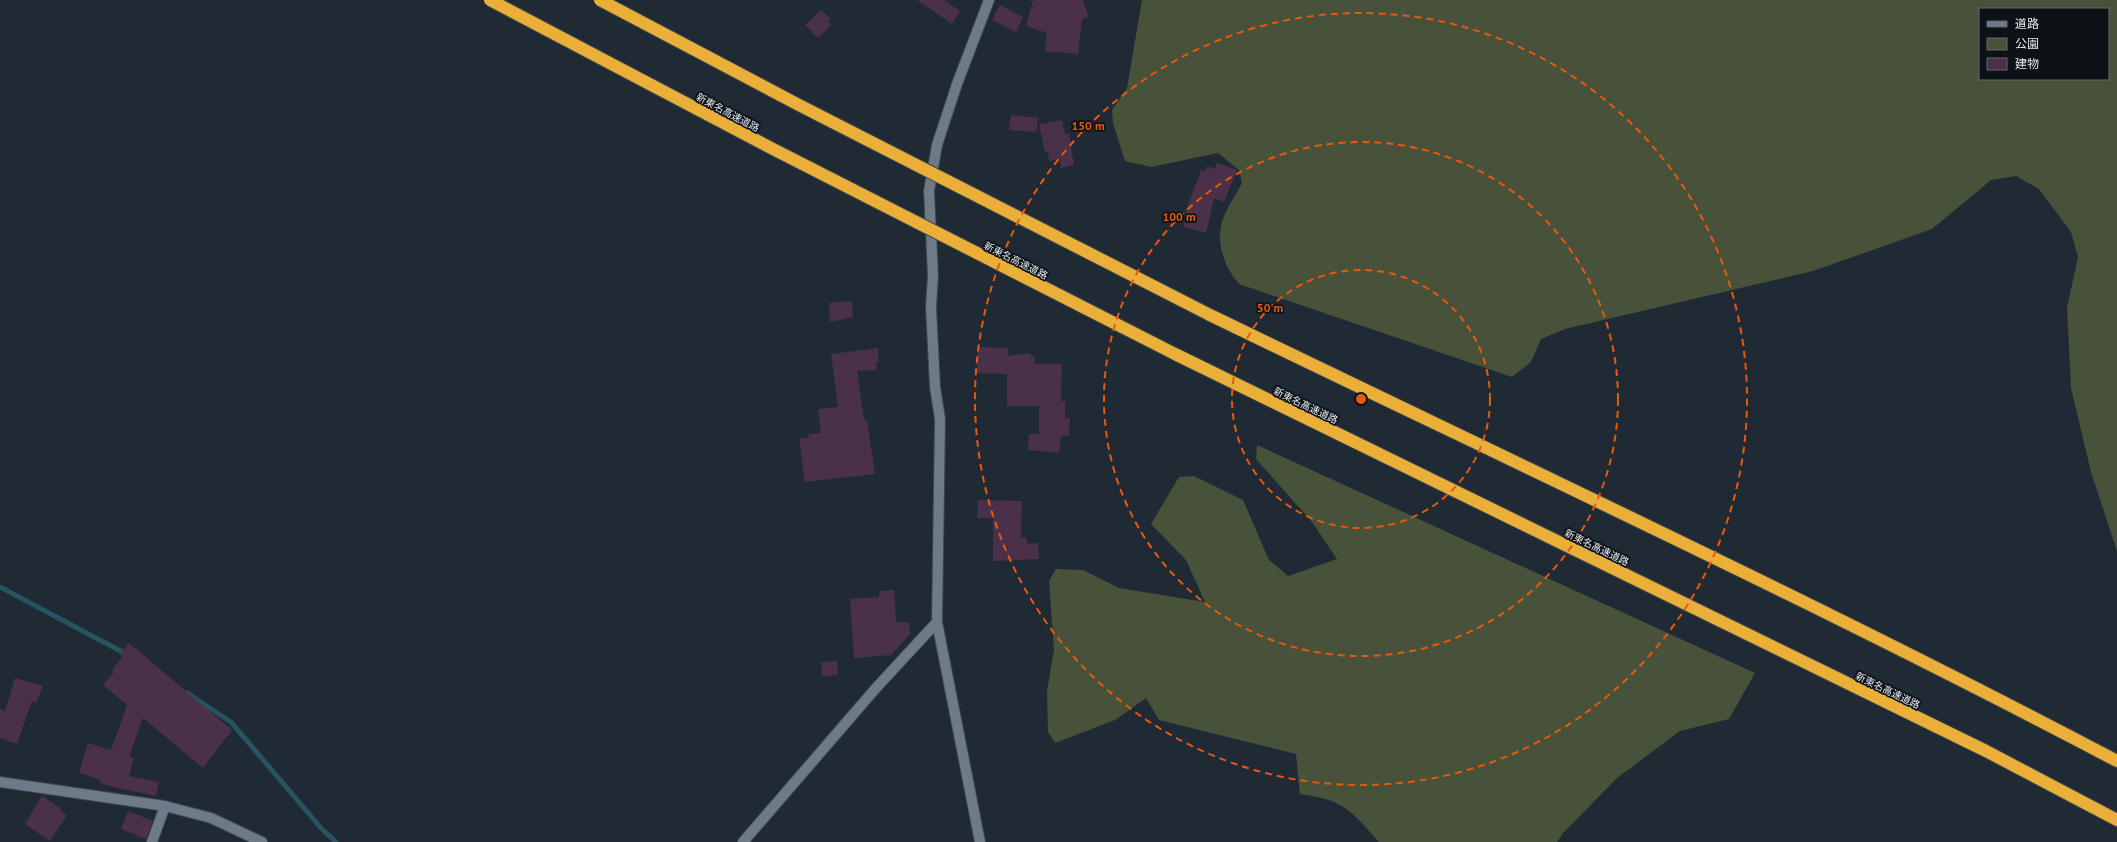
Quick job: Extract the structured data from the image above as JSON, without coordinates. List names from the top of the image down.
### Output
{
  "streets": {
    "highway": ["新東名高速道路"]
  },
  "legend": ["道路", "公園", "建物"],
  "rings": ["150 m", "100 m", "50 m"]
}
